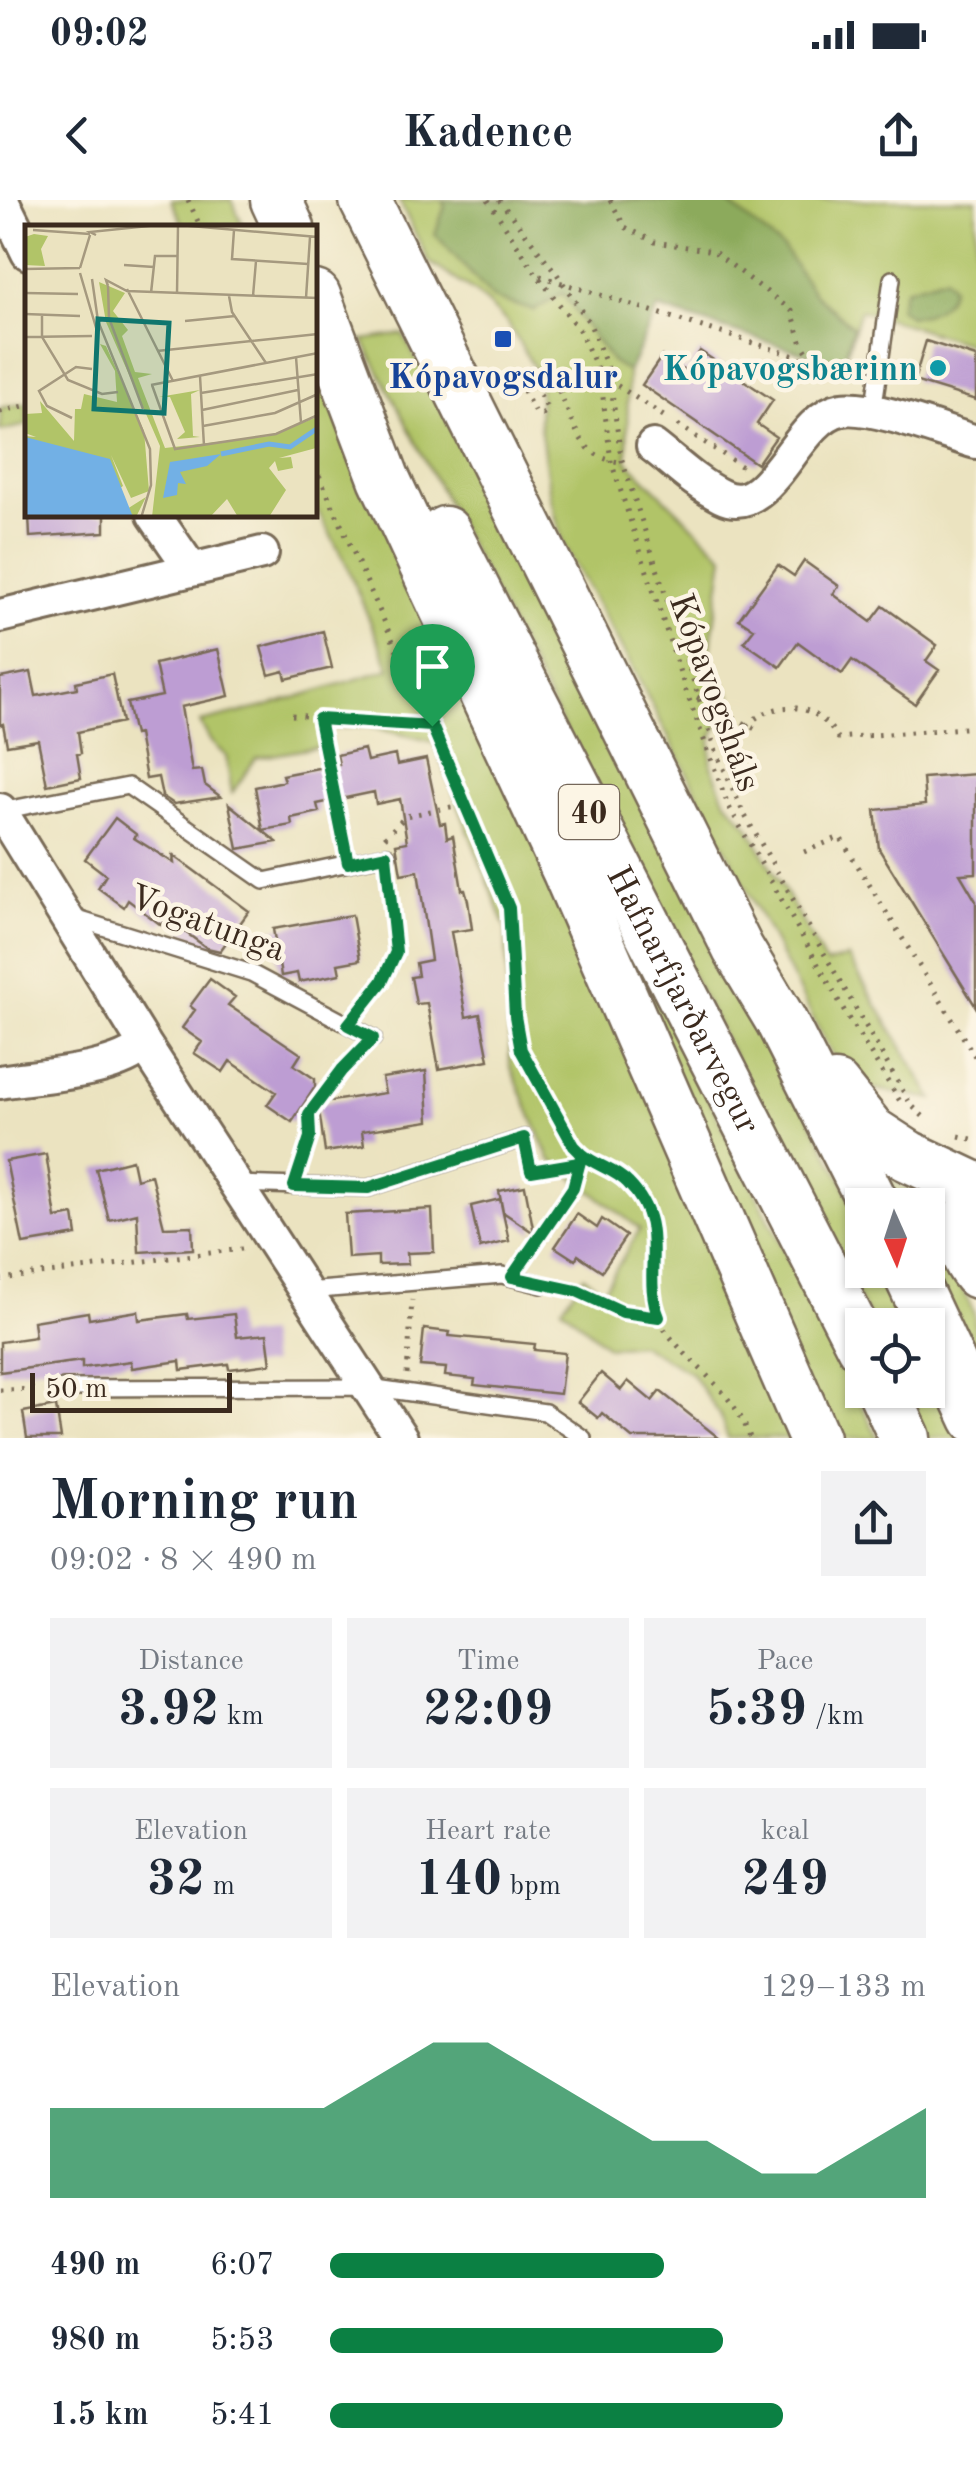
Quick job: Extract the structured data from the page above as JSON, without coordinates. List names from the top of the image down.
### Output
{
  "streets": {
    "main road": ["40", "Hafnarfjarðarvegur"],
    "street": ["Vogatunga"],
    "path": ["Kópavogsháls"]
  },
  "places": {
    "transit": ["Kópavogsdalur"],
    "other": ["Kópavogsbærinn"]
  },
  "scale_bar": "50 m",
  "north": "bottom",
  "page": {
    "status": "09:02",
    "header": "Kadence",
    "scale": "50 m",
    "heading": ["Morning run", "09:02 · 8 × 490 m"],
    "stats": [
      ["Distance", "3.92 km"],
      ["Time", "22:09"],
      ["Pace", "5:39 /km"],
      ["Elevation", "32 m"],
      ["Heart rate", "140 bpm"],
      ["kcal", "249"]
    ],
    "chart": ["Elevation", "129–133 m"],
    "list": [
      {
        "name": "490 m",
        "note": "6:07"
      },
      {
        "name": "980 m",
        "note": "5:53"
      },
      {
        "name": "1.5 km",
        "note": "5:41"
      }
    ]
  }
}
